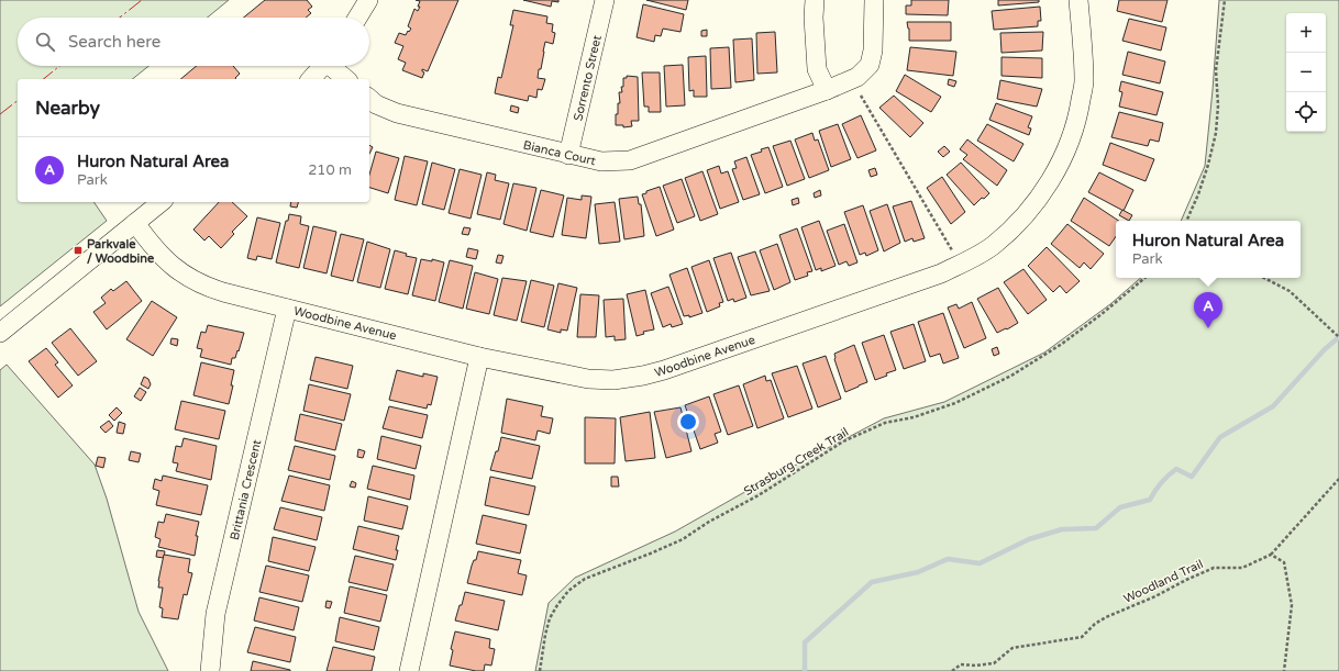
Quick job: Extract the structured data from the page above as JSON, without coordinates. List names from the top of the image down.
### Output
{
  "streets": {
    "street": [
      "Sorrento Street",
      "Bianca Court",
      "Woodbine Avenue",
      "Brittania Crescent"
    ],
    "path": ["Strasburg Creek Trail", "Woodland Trail"]
  },
  "crossings": [
    ["Sorrento Street", "Bianca Court"],
    ["Woodbine Avenue", "Brittania Crescent"]
  ],
  "places": {
    "transit": ["Parkvale / Woodbine"]
  },
  "page": {
    "map_buttons": ["+", "−"],
    "search": "Search here",
    "heading": "Nearby",
    "list": [
      {
        "mark": "A",
        "name": "Huron Natural Area",
        "note": "Park",
        "value": "210 m"
      }
    ],
    "popup": ["Huron Natural Area", "Park"],
    "pins": "A"
  }
}
